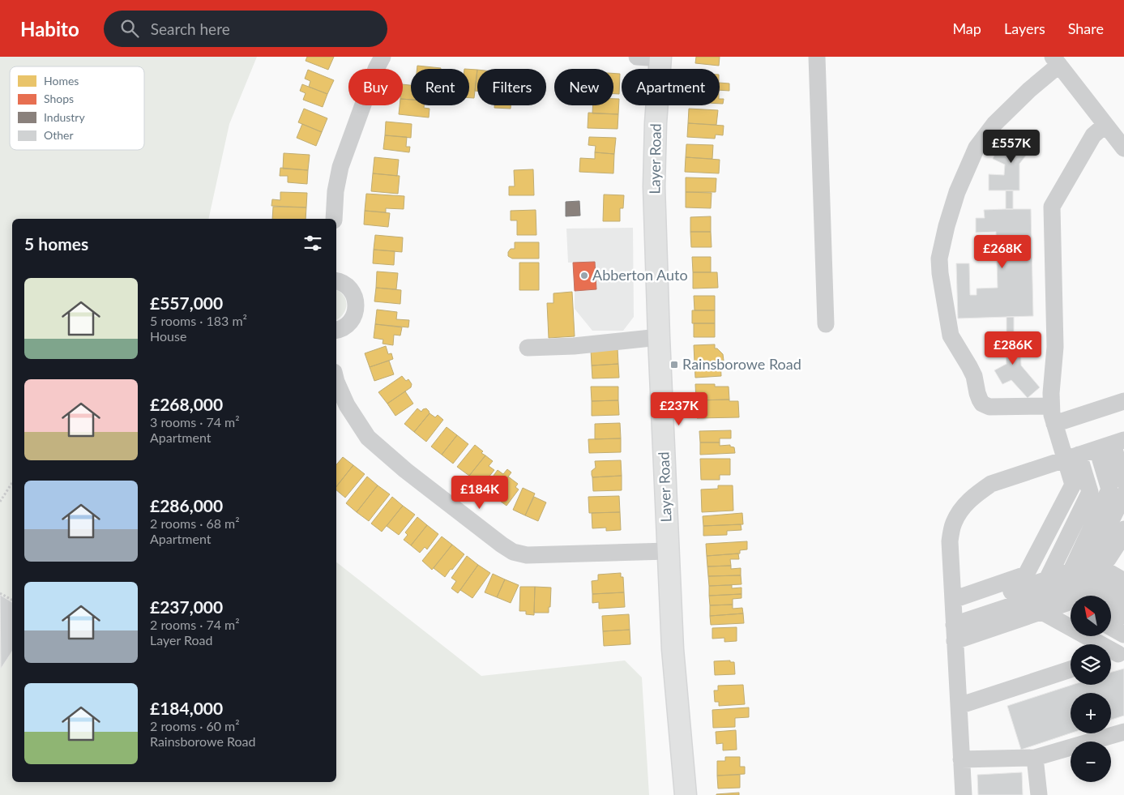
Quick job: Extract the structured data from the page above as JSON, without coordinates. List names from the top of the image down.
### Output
{
  "streets": {
    "main road": ["Layer Road"]
  },
  "places": {
    "other": ["Abberton Auto"],
    "transit": ["Rainsborowe Road"]
  },
  "legend": [
    "Homes",
    "Shops",
    "Industry",
    "Other"
  ],
  "north": "top left",
  "page": {
    "header": "Habito",
    "search": "Search here",
    "nav": ["Map", "Layers", "Share"],
    "chip": [
      "Buy",
      "Rent",
      "Filters",
      "New",
      "Apartment"
    ],
    "price": [
      "£557K",
      "£268K",
      "£286K",
      "£237K",
      "£184K"
    ],
    "heading": "5 homes",
    "list": [
      {
        "name": "£557,000",
        "note": "5 rooms · 183 m² · House"
      },
      {
        "name": "£268,000",
        "note": "3 rooms · 74 m² · Apartment"
      },
      {
        "name": "£286,000",
        "note": "2 rooms · 68 m² · Apartment"
      },
      {
        "name": "£237,000",
        "note": "2 rooms · 74 m² · Layer Road"
      },
      {
        "name": "£184,000",
        "note": "2 rooms · 60 m² · Rainsborowe Road"
      }
    ],
    "map_buttons": ["+", "−"]
  }
}
